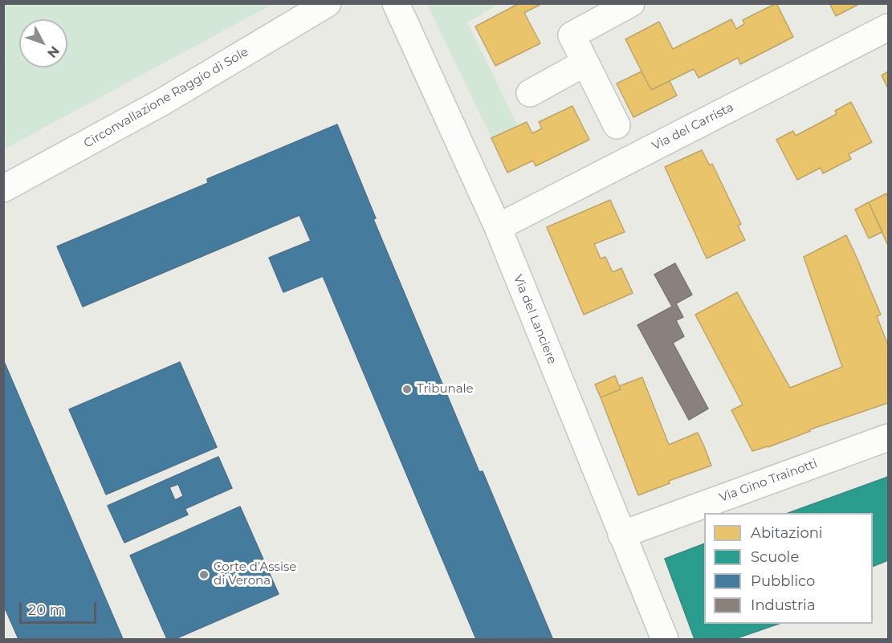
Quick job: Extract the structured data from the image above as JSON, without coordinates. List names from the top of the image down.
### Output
{
  "streets": {
    "street": [
      "Circonvallazione Raggio di Sole",
      "Via del Carrista",
      "Via del Lanciere",
      "Via Gino Trainotti"
    ]
  },
  "crossings": [
    ["Via del Carrista", "Via del Lanciere"],
    ["Via del Lanciere", "Via Gino Trainotti"]
  ],
  "places": ["Tribunale", "Corte d’Assise di Verona"],
  "legend": [
    "Abitazioni",
    "Scuole",
    "Pubblico",
    "Industria"
  ],
  "scale_bar": "20 m",
  "north": "bottom right"
}
